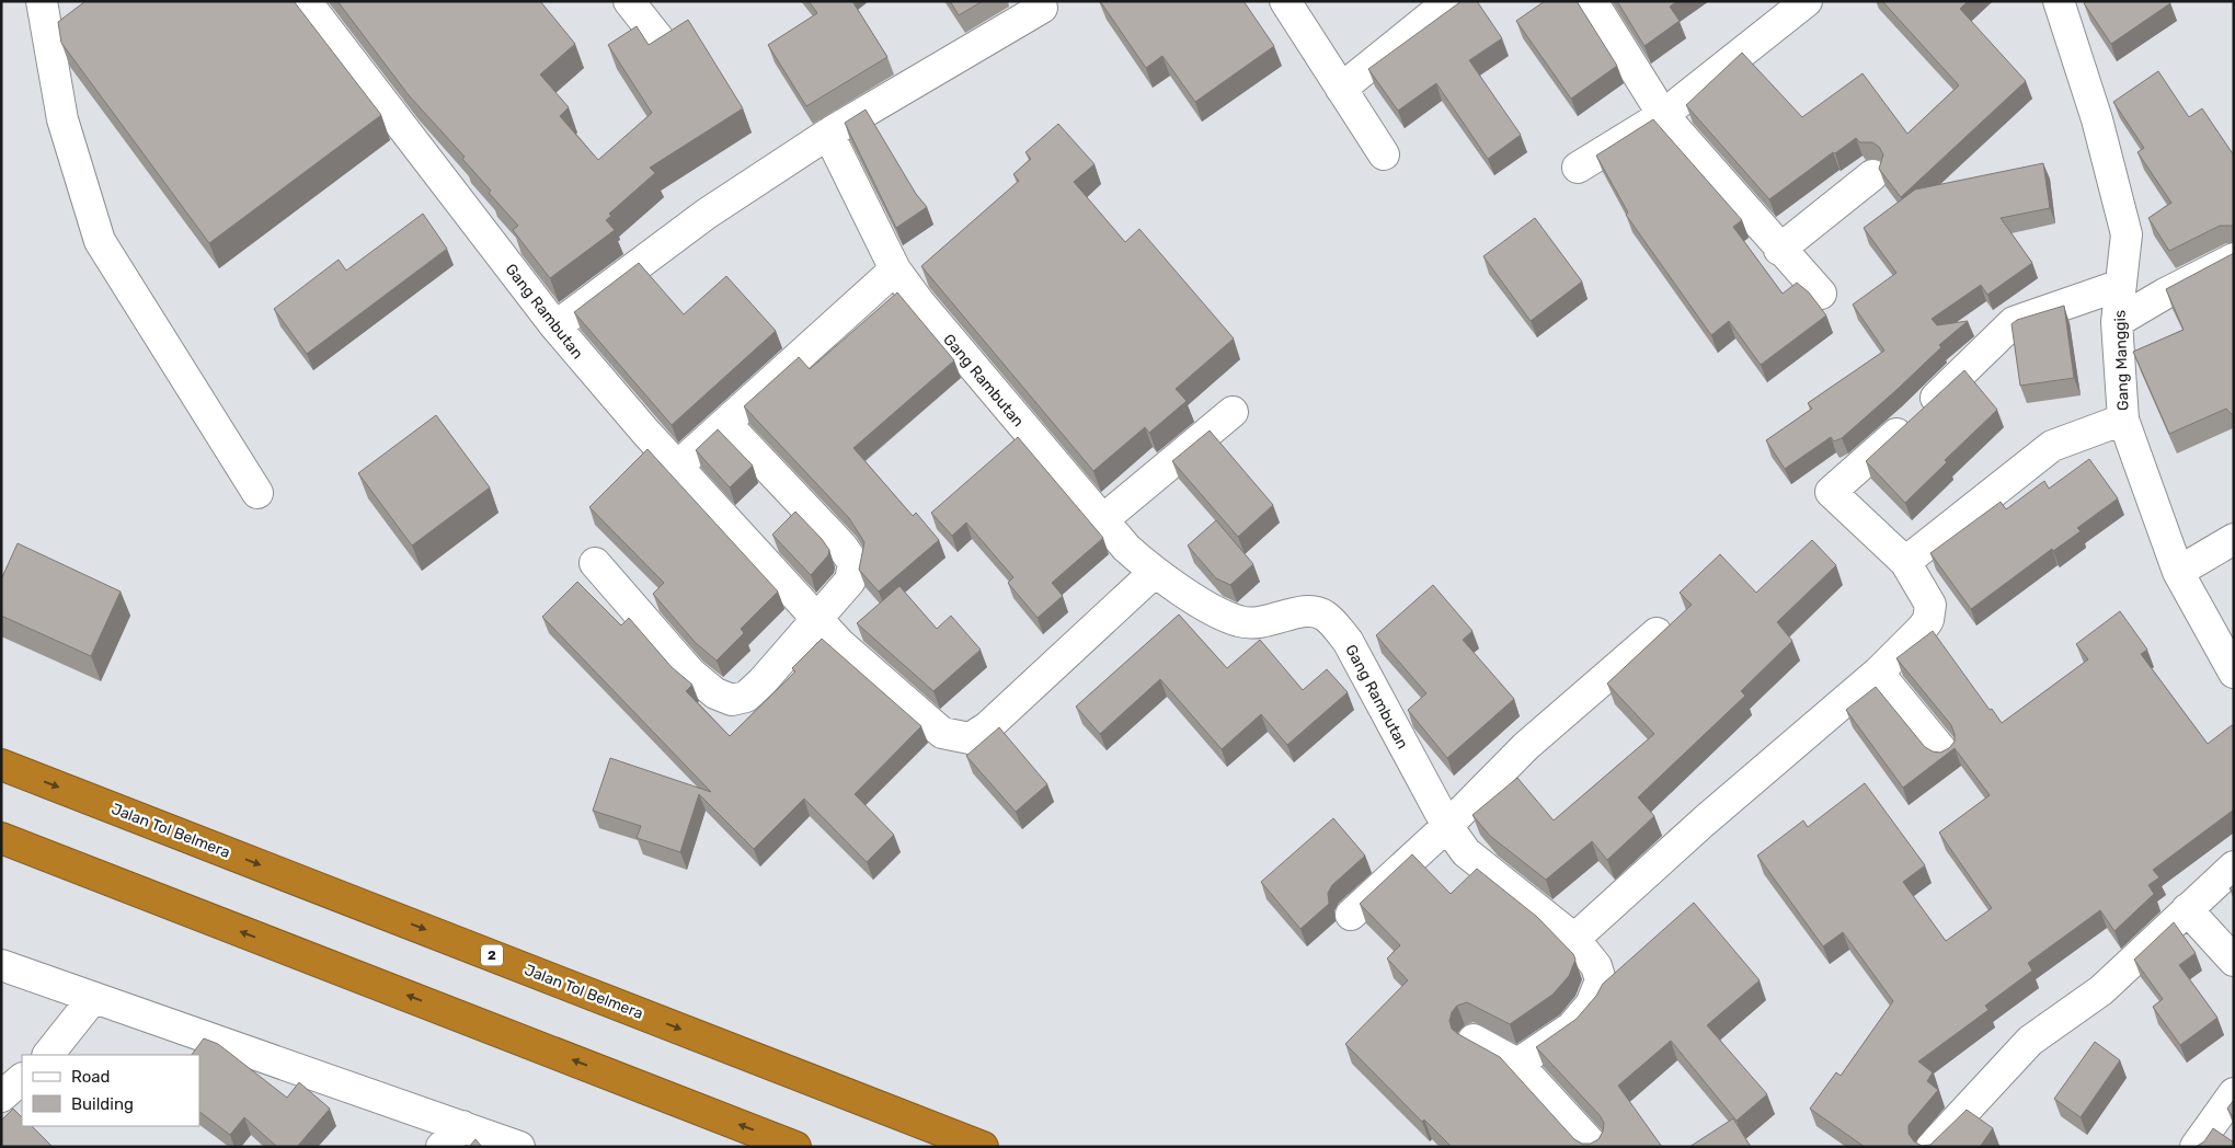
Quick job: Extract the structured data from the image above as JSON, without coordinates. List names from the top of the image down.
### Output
{
  "streets": {
    "highway": ["Jalan Tol Belmera", "2"],
    "street": ["Gang Rambutan", "Gang Manggis"]
  },
  "legend": ["Road", "Building"]
}
